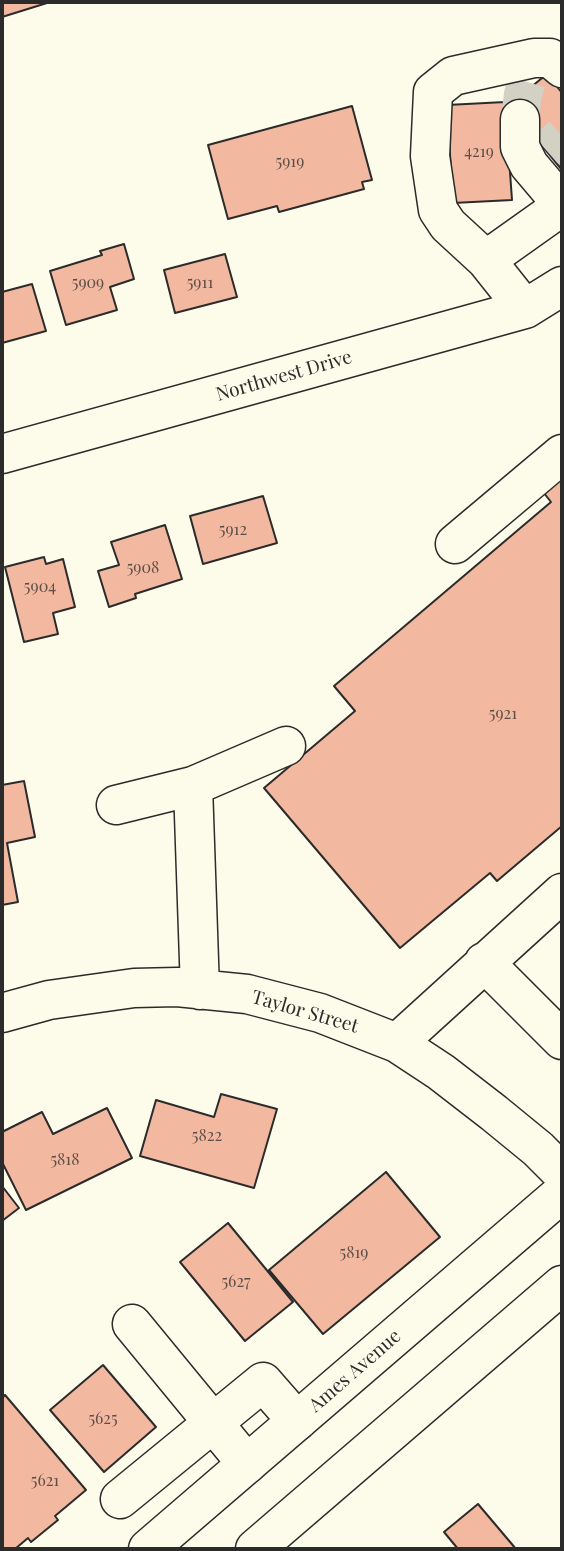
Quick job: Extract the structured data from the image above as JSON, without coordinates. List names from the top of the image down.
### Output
{
  "streets": {
    "street": ["Northwest Drive", "Taylor Street", "Ames Avenue"]
  },
  "house_numbers": [
    "4219",
    "5919",
    "5909",
    "5911",
    "5912",
    "5908",
    "5904",
    "5921",
    "5822",
    "5818",
    "5819",
    "5627",
    "5625",
    "5621"
  ]
}
